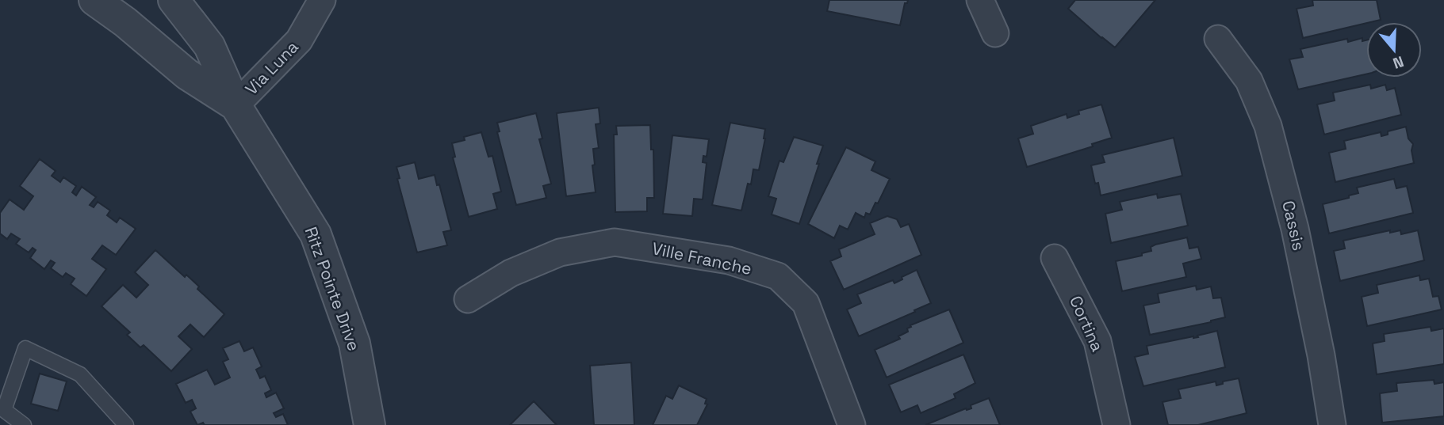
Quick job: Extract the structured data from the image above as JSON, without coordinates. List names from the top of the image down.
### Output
{
  "streets": {
    "street": [
      "Via Luna",
      "Cassis",
      "Ville Franche",
      "Ritz Pointe Drive",
      "Cortina"
    ]
  },
  "crossings": [
    ["Via Luna", "Ritz Pointe Drive"]
  ],
  "north": "bottom"
}
